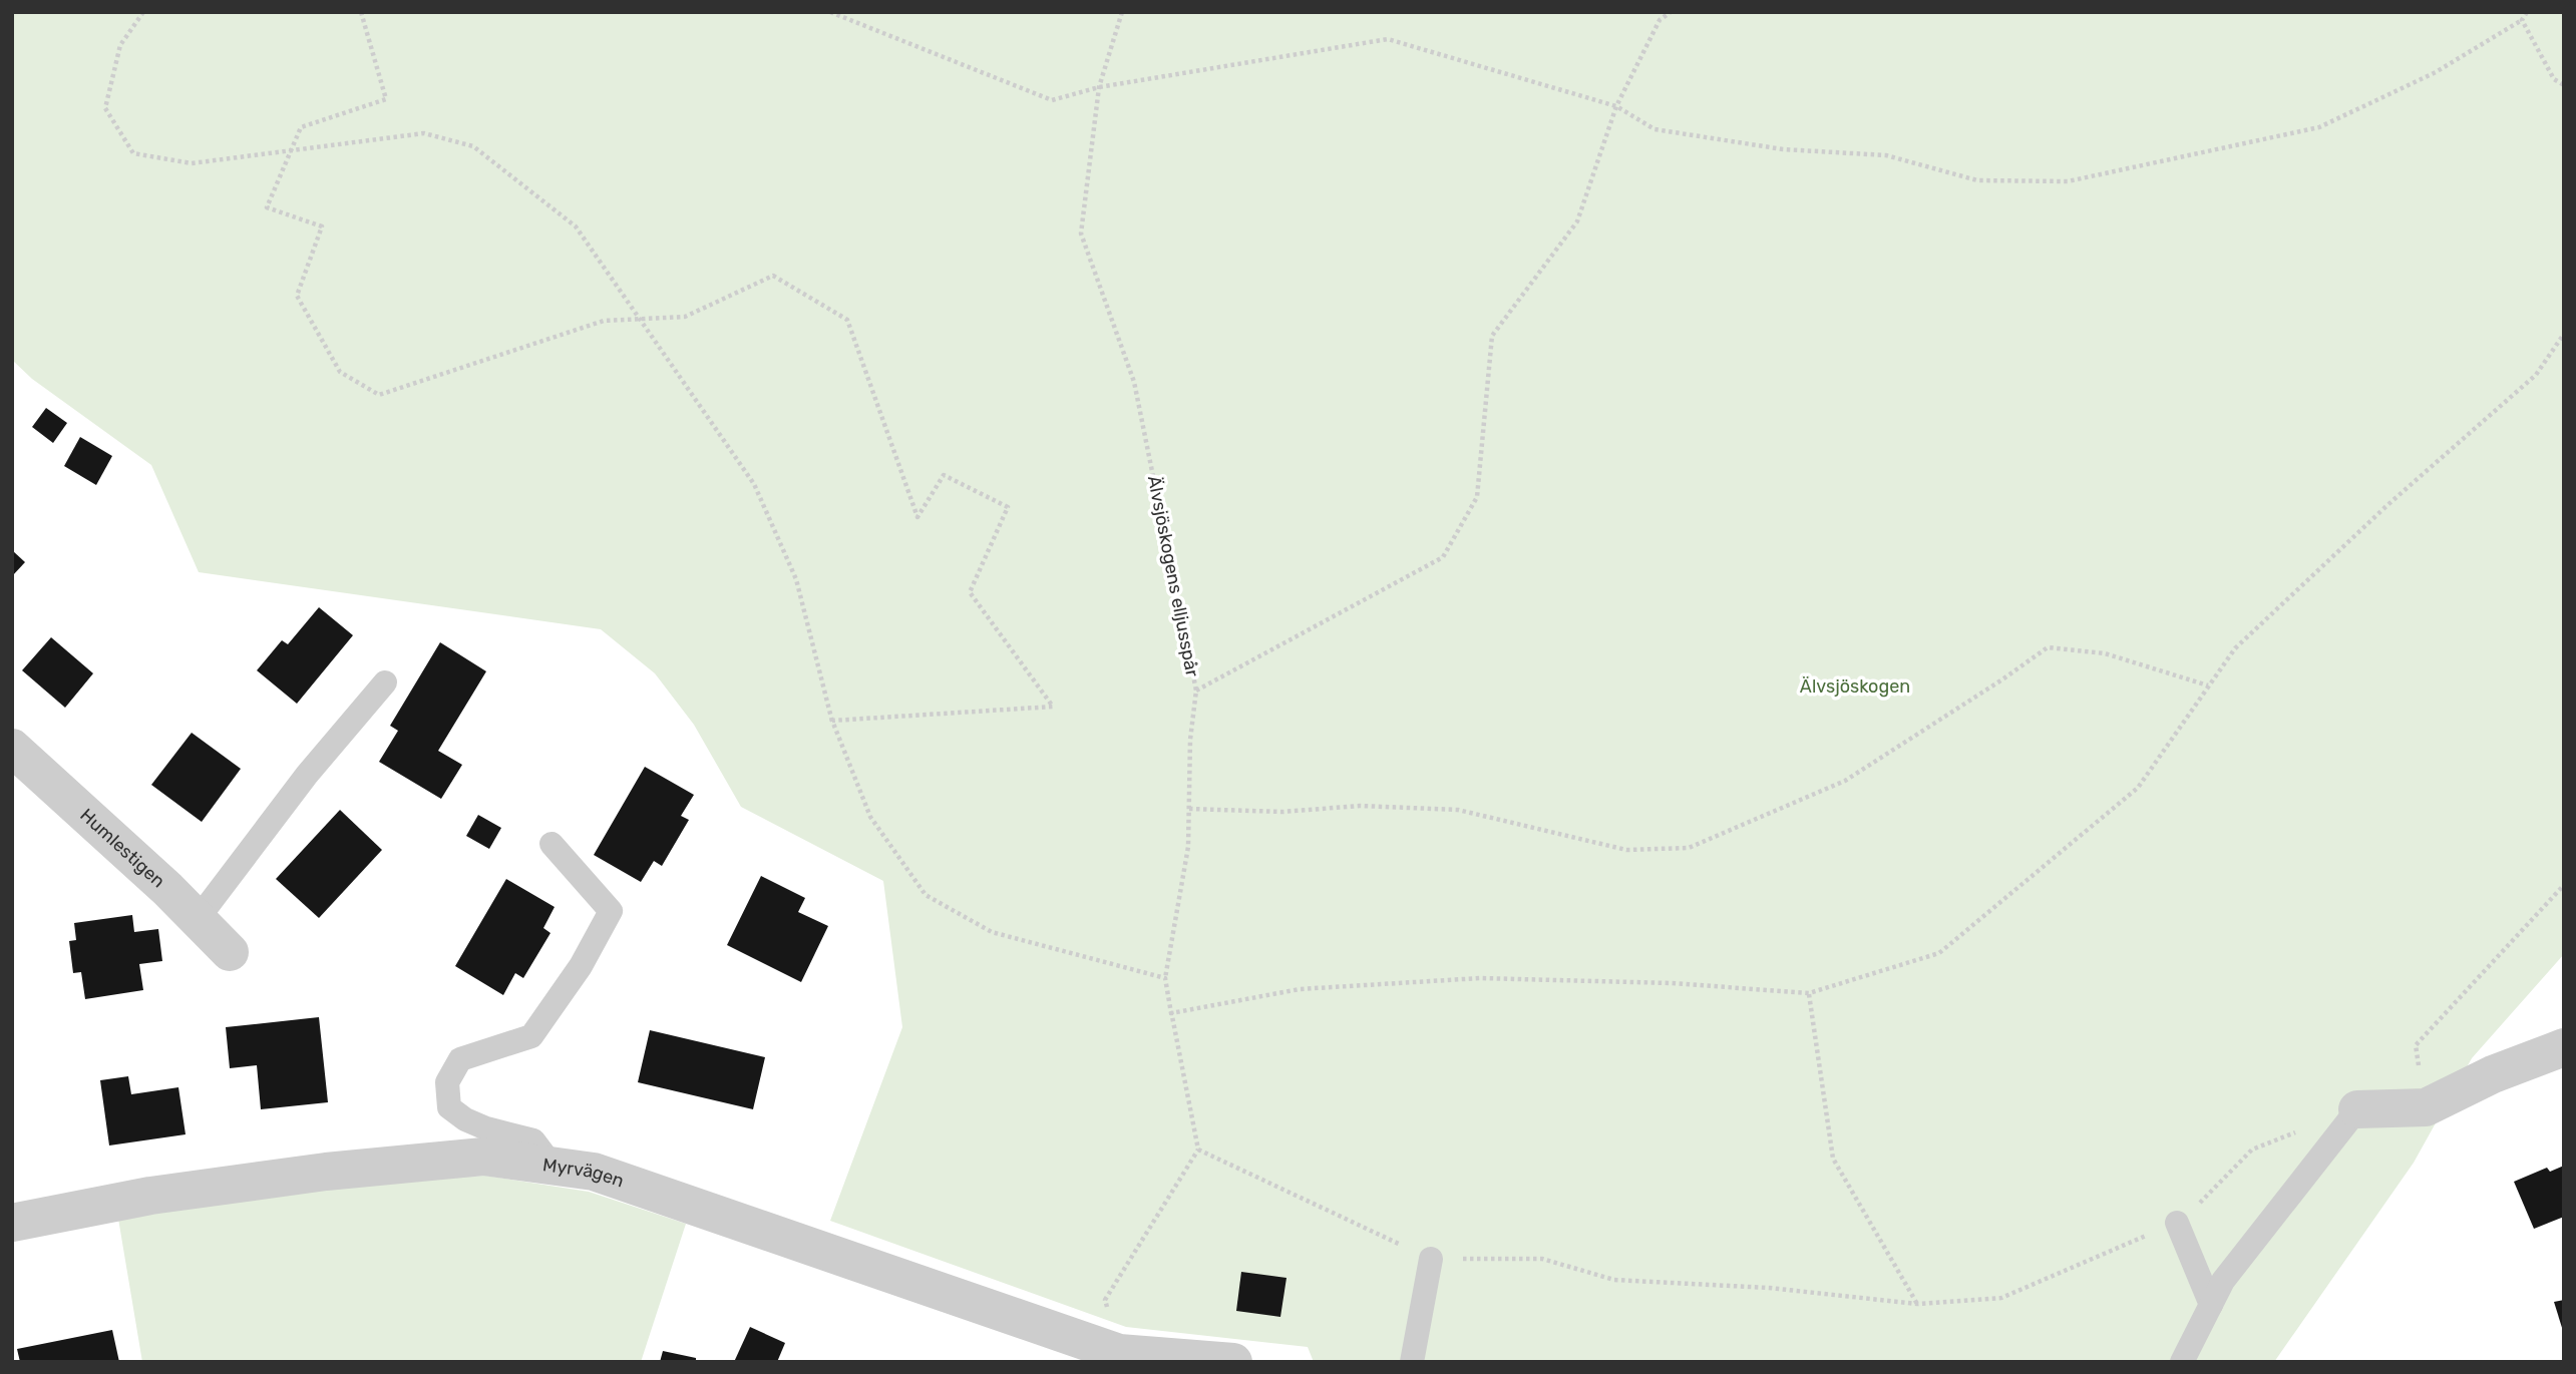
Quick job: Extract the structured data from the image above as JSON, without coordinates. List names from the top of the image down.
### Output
{
  "streets": {
    "street": ["Humlestigen", "Myrvägen"],
    "path": ["Älvsjöskogens elljusspår"]
  },
  "parks": ["Älvsjöskogen"]
}
